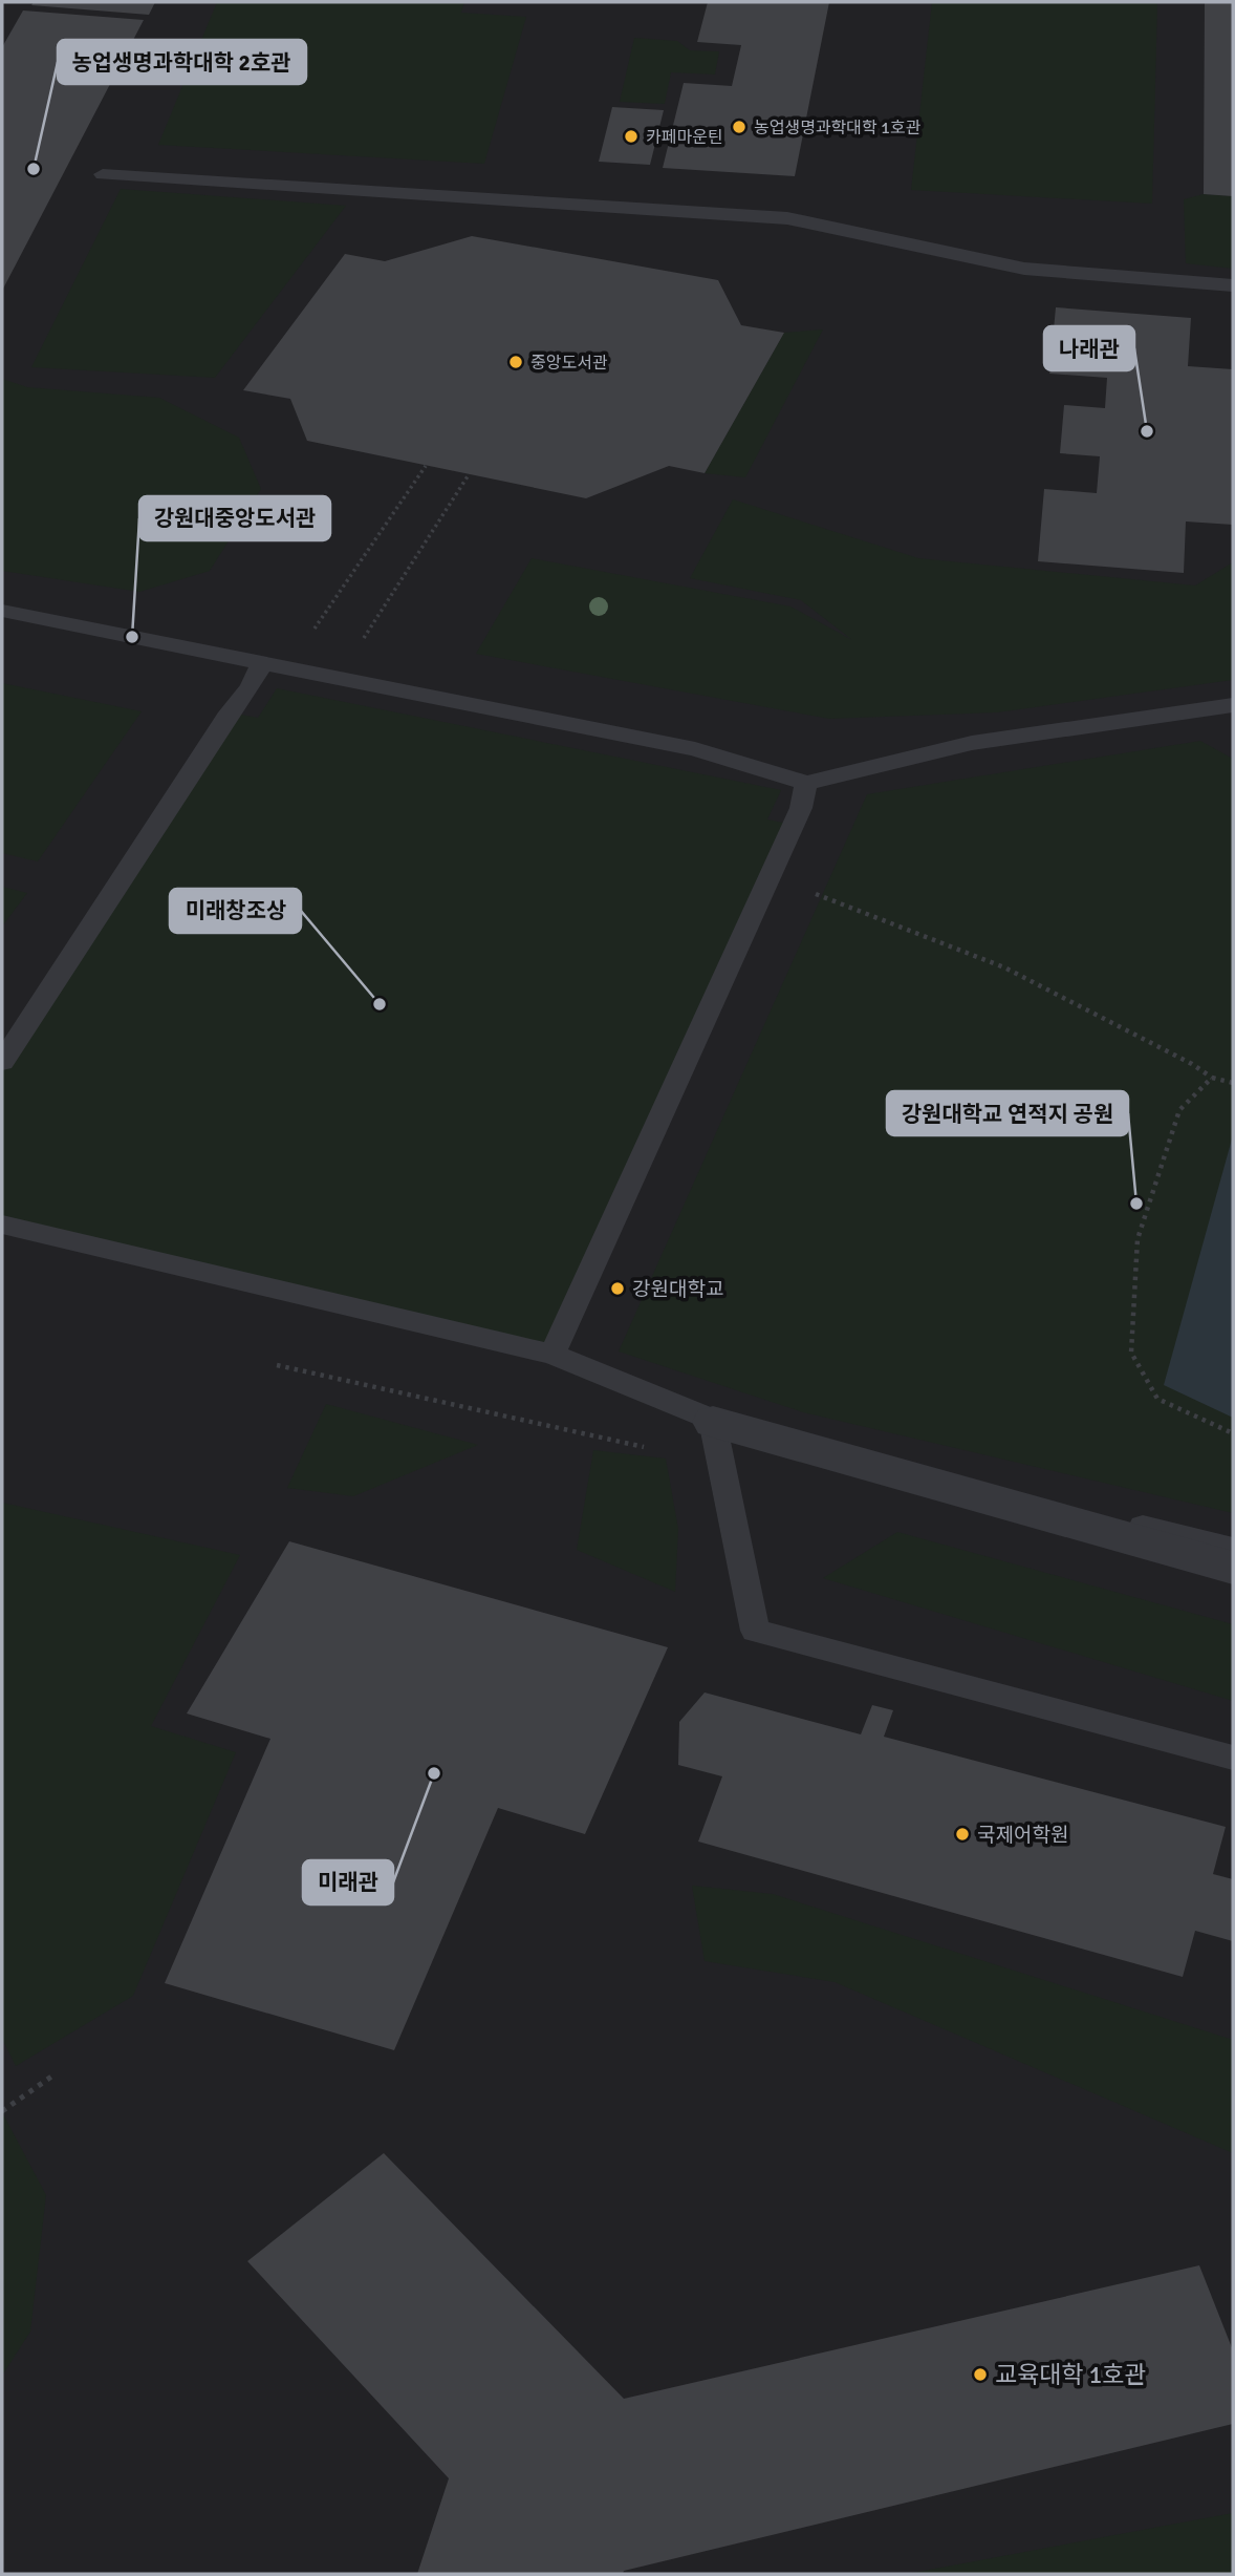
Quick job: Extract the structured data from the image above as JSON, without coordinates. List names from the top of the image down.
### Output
{
  "places": [
    "농업생명과학대학 1호관",
    "카페마운틴",
    "농업생명과학대학 2호관",
    "중앙도서관",
    "나래관",
    "강원대중앙도서관",
    "미래창조상",
    "강원대학교 연적지 공원",
    "강원대학교",
    "미래관",
    "국제어학원",
    "교육대학 1호관"
  ]
}
